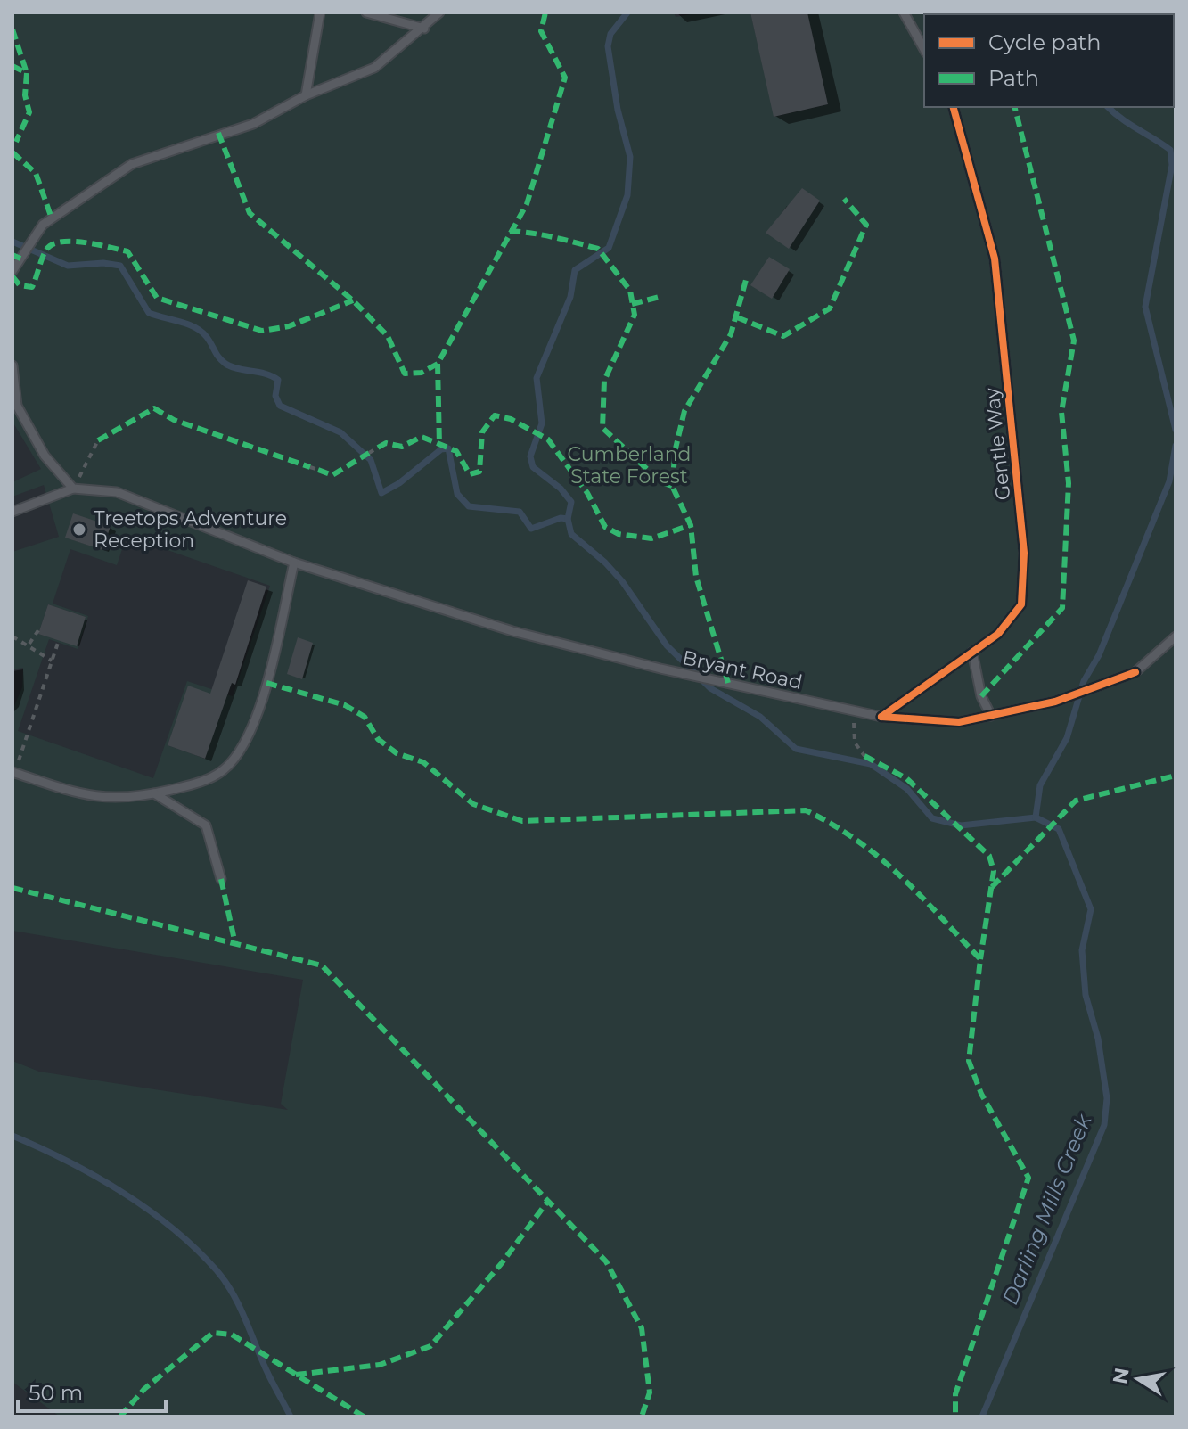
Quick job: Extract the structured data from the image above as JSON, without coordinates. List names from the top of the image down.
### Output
{
  "streets": {
    "lane": ["Gentle Way", "Bryant Road"]
  },
  "crossings": [
    ["Gentle Way", "Bryant Road"]
  ],
  "water": ["Darling Mills Creek"],
  "parks": ["Cumberland State Forest"],
  "places": ["Treetops Adventure Reception"],
  "legend": ["Cycle path", "Path"],
  "scale_bar": "50 m",
  "north": "left"
}
